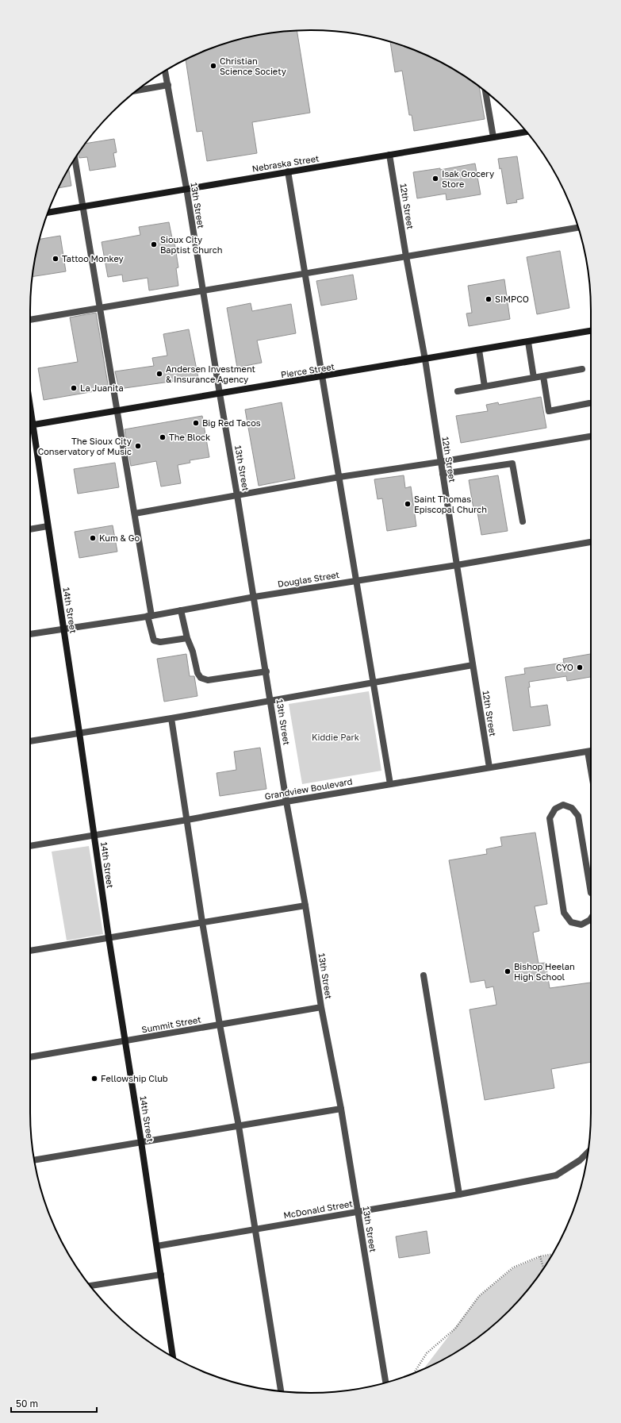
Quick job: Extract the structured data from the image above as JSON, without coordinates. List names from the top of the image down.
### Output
{
  "streets": {
    "main road": ["Nebraska Street", "Pierce Street", "14th Street"],
    "street": [
      "13th Street",
      "12th Street",
      "Douglas Street",
      "Grandview Boulevard",
      "Summit Street",
      "McDonald Street"
    ]
  },
  "crossings": [
    ["Nebraska Street", "13th Street"],
    ["Nebraska Street", "12th Street"],
    ["13th Street", "Pierce Street"],
    ["13th Street", "Douglas Street"],
    ["13th Street", "Grandview Boulevard"],
    ["13th Street", "Summit Street"],
    ["13th Street", "McDonald Street"],
    ["12th Street", "Pierce Street"],
    ["12th Street", "Douglas Street"],
    ["12th Street", "Grandview Boulevard"],
    ["Pierce Street", "14th Street"],
    ["Douglas Street", "14th Street"],
    ["14th Street", "Grandview Boulevard"],
    ["14th Street", "Summit Street"],
    ["14th Street", "McDonald Street"]
  ],
  "parks": ["Kiddie Park"],
  "places": [
    "Christian Science Society",
    "Isak Grocery Store",
    "Sioux City Baptist Church",
    "Tattoo Monkey",
    "SIMPCO",
    "Andersen Investment & Insurance Agency",
    "La Juanita",
    "Big Red Tacos",
    "The Block",
    "The Sioux City Conservatory of Music",
    "Saint Thomas Episcopal Church",
    "Kum & Go",
    "CYO",
    "Bishop Heelan High School",
    "Fellowship Club"
  ],
  "scale_bar": "50 m"
}
